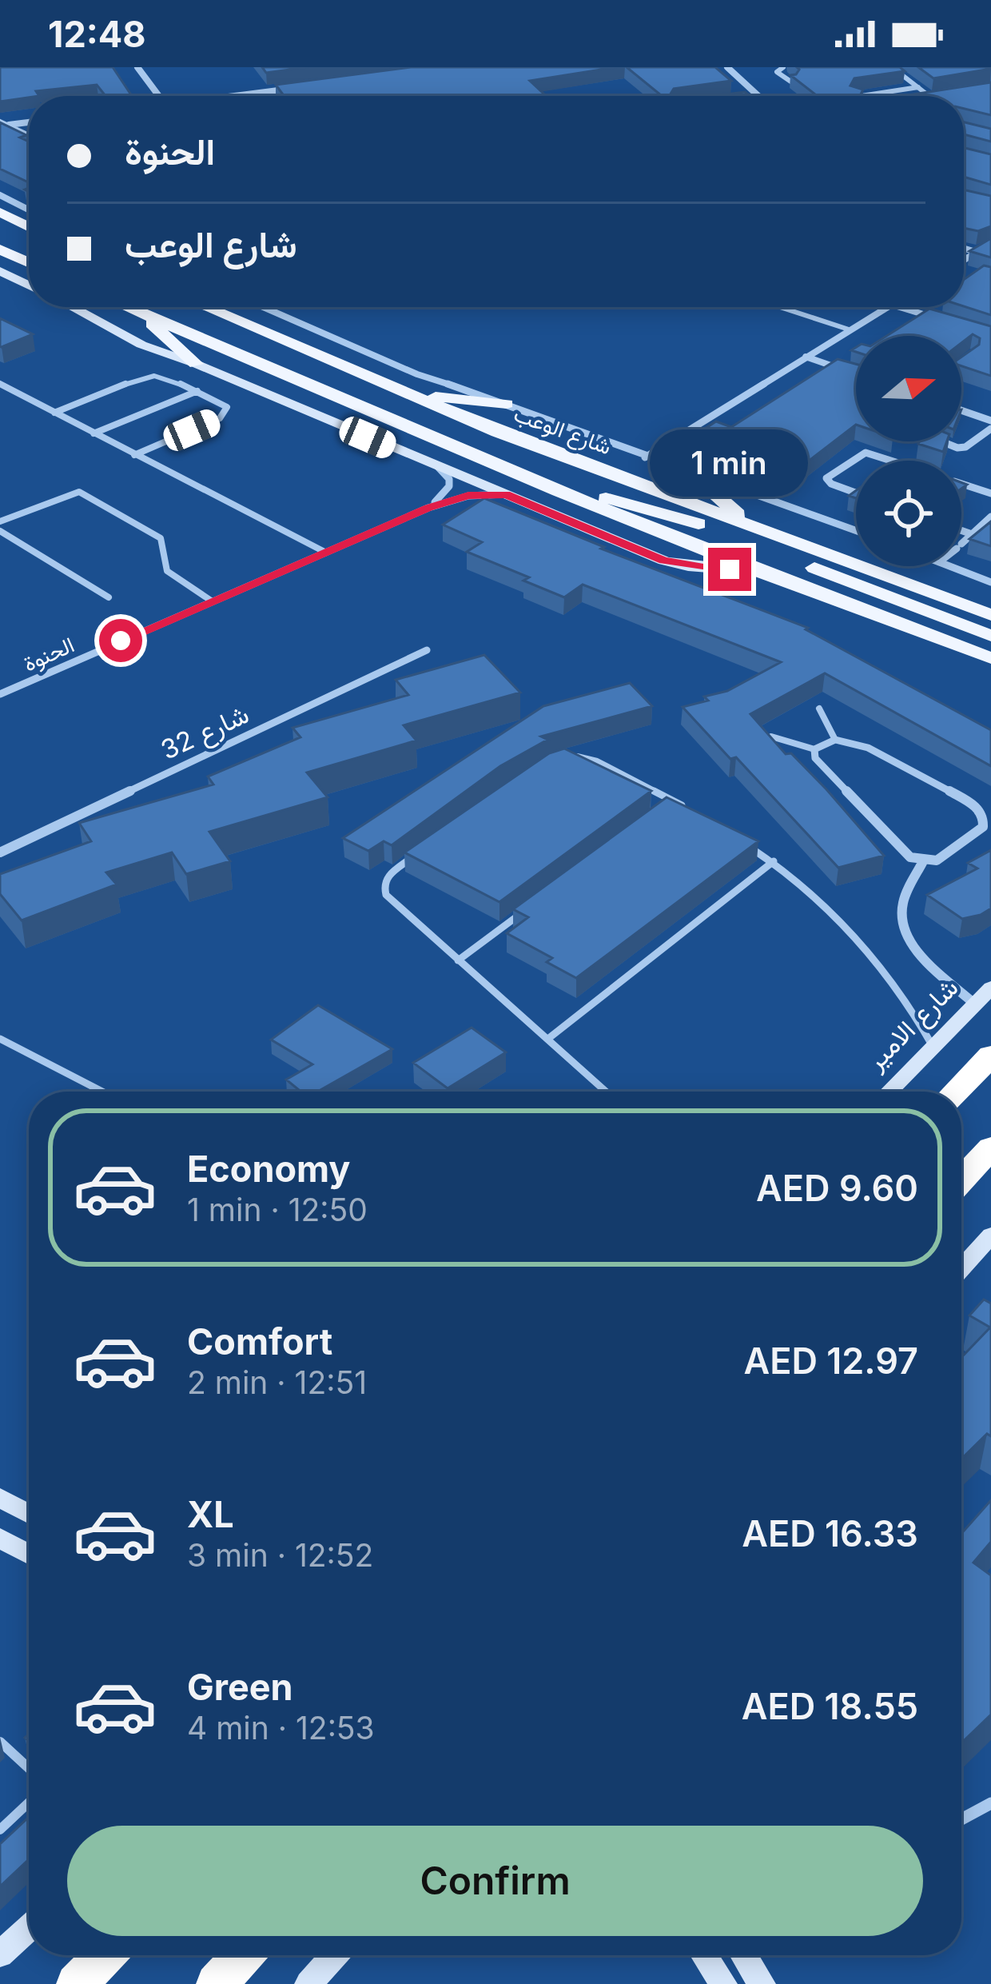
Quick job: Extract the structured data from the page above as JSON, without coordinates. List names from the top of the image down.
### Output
{
  "streets": {
    "main road": ["شارع الوعب"],
    "street": ["الحنوة", "شارع 32", "شارع الامير"]
  },
  "north": "right",
  "page": {
    "status": "12:48",
    "banner": ["الحنوة", "شارع الوعب"],
    "bubble": "1 min",
    "list": [
      {
        "name": "Economy",
        "note": "1 min · 12:50",
        "value": "AED 9.60"
      },
      {
        "name": "Comfort",
        "note": "2 min · 12:51",
        "value": "AED 12.97"
      },
      {
        "name": "XL",
        "note": "3 min · 12:52",
        "value": "AED 16.33"
      },
      {
        "name": "Green",
        "note": "4 min · 12:53",
        "value": "AED 18.55"
      }
    ],
    "buttons": "Confirm"
  }
}
